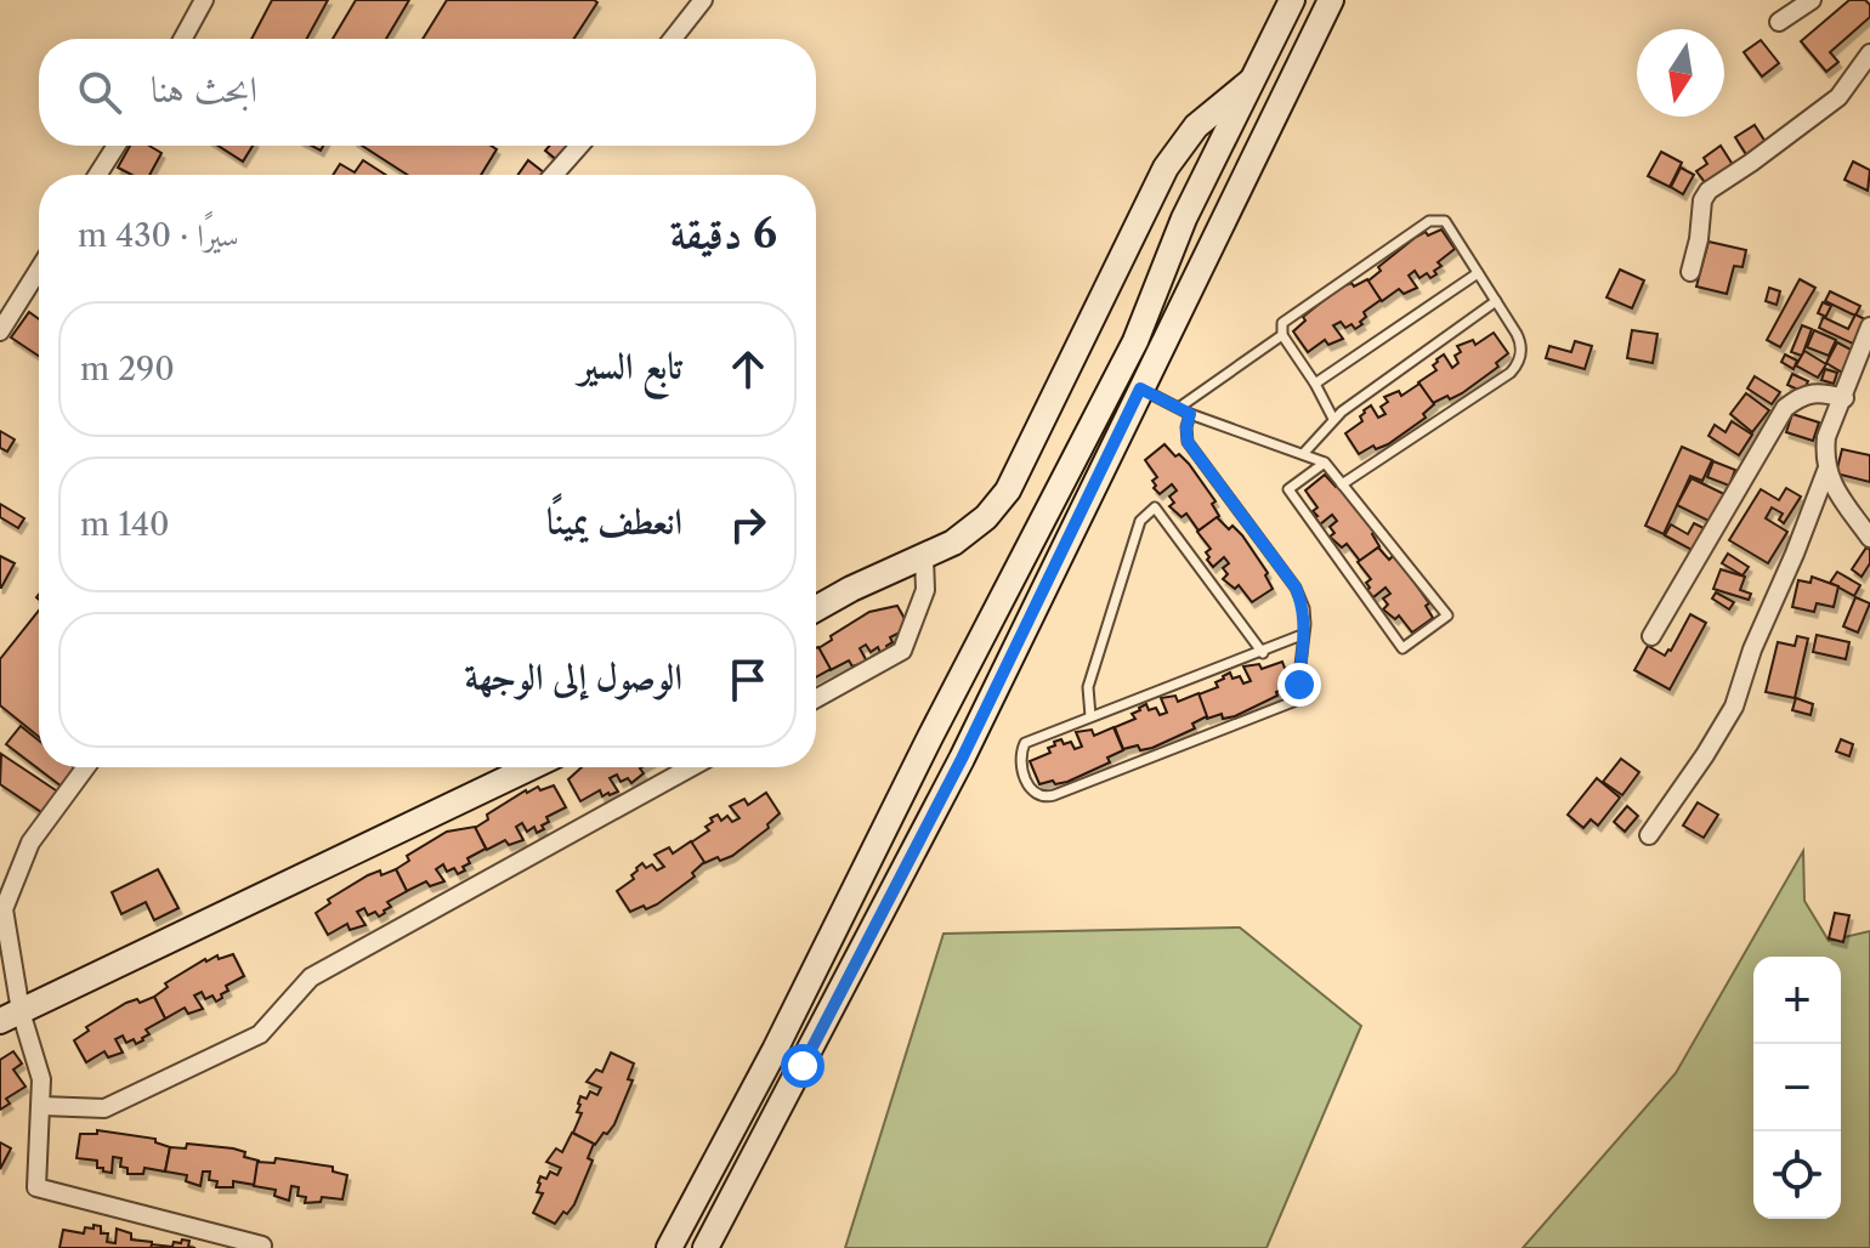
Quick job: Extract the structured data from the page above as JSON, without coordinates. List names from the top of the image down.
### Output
{
  "north": "bottom",
  "page": {
    "search": "ابحث هنا",
    "heading": ["6 دقيقة", "سيرًا · 430 m"],
    "list": [
      ["تابع السير", "290 m"],
      ["انعطف يمينًا", "140 m"],
      "الوصول إلى الوجهة"
    ],
    "map_buttons": ["+", "−"]
  }
}
